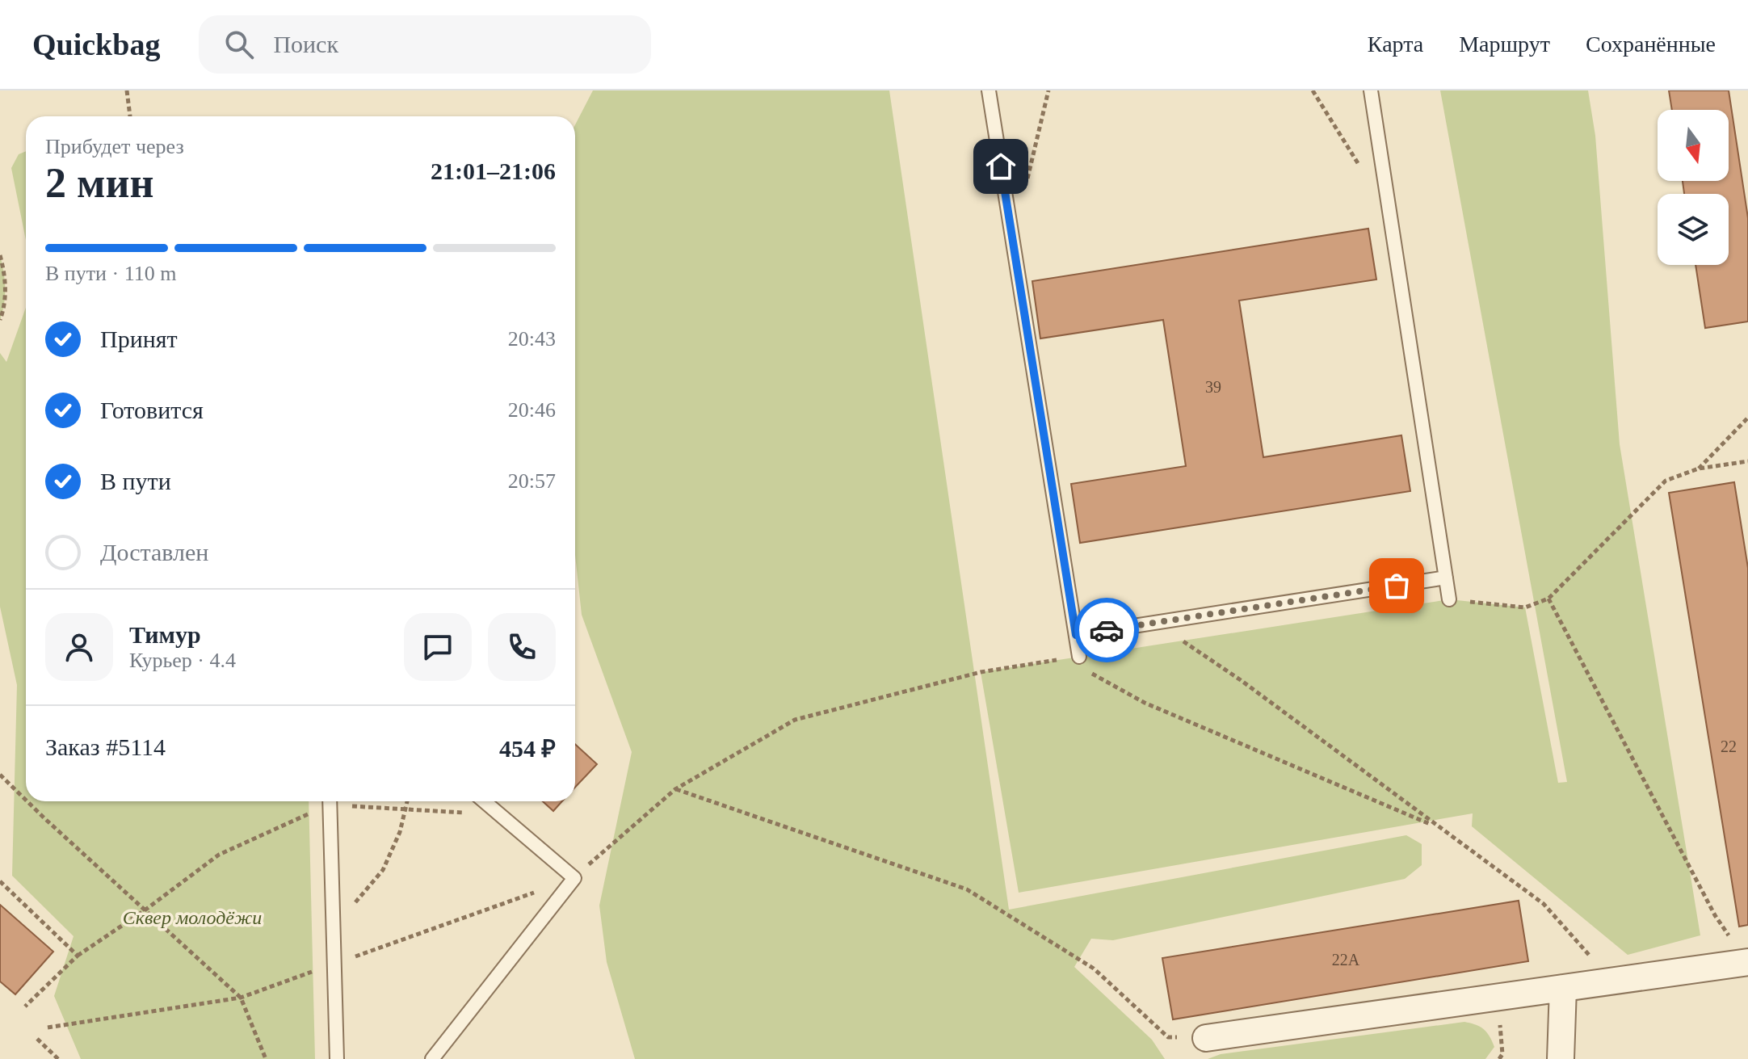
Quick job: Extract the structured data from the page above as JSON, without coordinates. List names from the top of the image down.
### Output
{
  "parks": ["Сквер молодёжи"],
  "house_numbers": ["39", "22", "22А"],
  "north": "bottom",
  "page": {
    "header": "Quickbag",
    "search": "Поиск",
    "nav": ["Карта", "Маршрут", "Сохранённые"],
    "heading": ["2 мин", "Прибудет через", "21:01–21:06"],
    "panel": [
      "Тимур",
      "Курьер · 4.4",
      "Заказ #5114",
      "454 ₽"
    ],
    "bar": "В пути · 110 m",
    "list": [
      ["Принят", "20:43"],
      ["Готовится", "20:46"],
      ["В пути", "20:57"],
      "Доставлен"
    ]
  }
}
